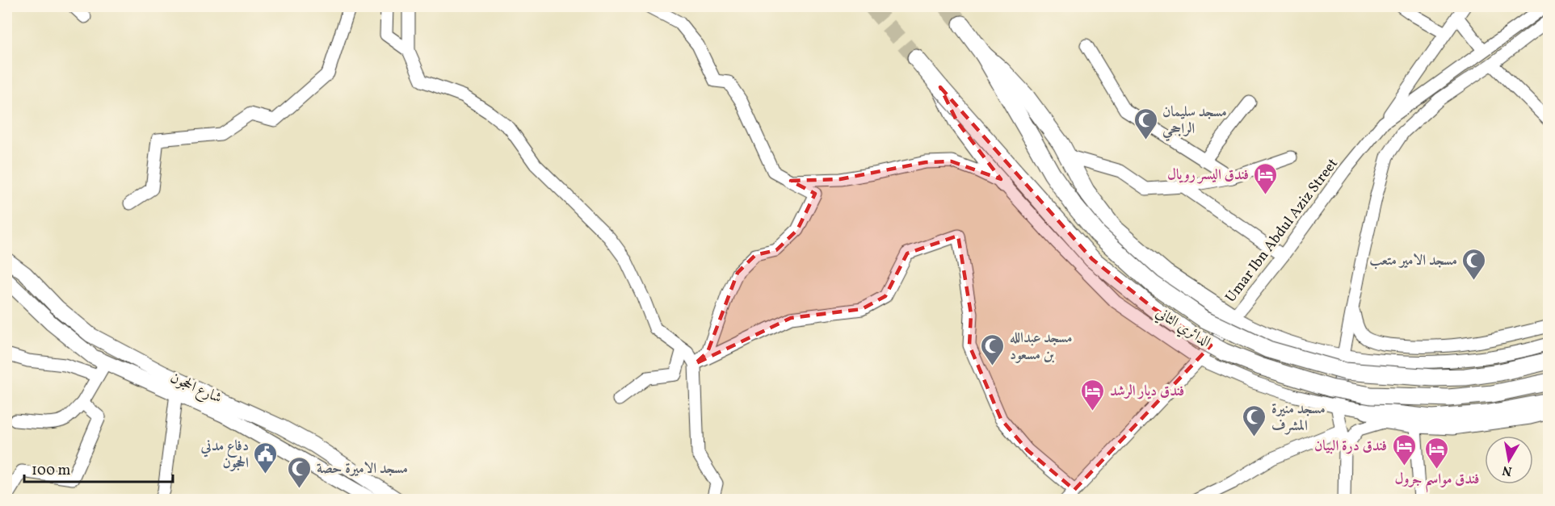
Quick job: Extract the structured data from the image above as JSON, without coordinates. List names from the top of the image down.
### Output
{
  "streets": {
    "highway": ["الدائري الثاني"],
    "main road": ["شارع الحجون"],
    "street": ["Umar Ibn Abdul Aziz Street"]
  },
  "places": {
    "mosque": [
      "مسجد سليمان الراجحي",
      "مسجد الامير متعب",
      "مسجد عبدالله بن مسعود",
      "مسجد منيرة المشرف",
      "مسجد الاميرة حصة"
    ],
    "hotel": [
      "فندق اليسر رويال",
      "فندق ديار الرشد",
      "فندق درة البيان",
      "فندق مواسم جرول"
    ],
    "public building": ["دفاع مدني الحجون"]
  },
  "scale_bar": "100 m",
  "north": "bottom"
}
